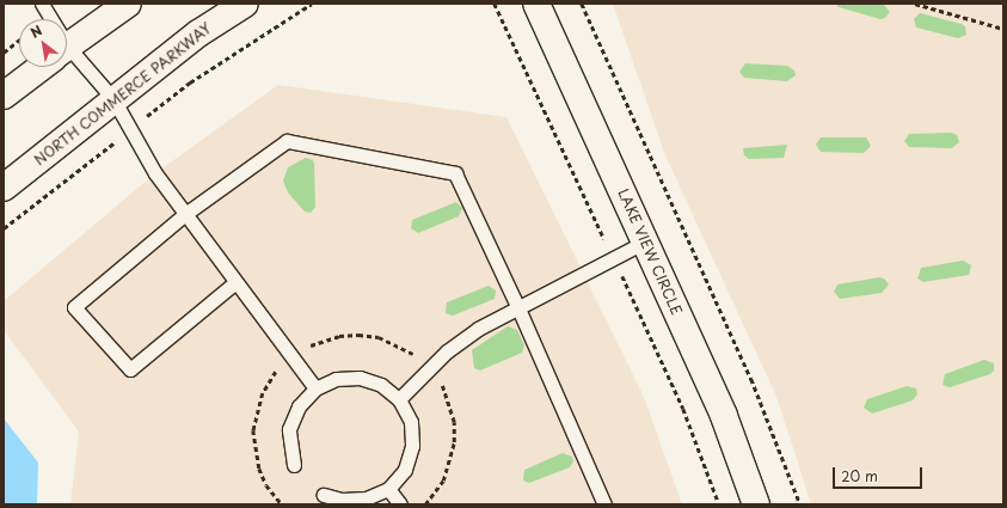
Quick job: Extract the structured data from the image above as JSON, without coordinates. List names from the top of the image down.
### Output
{
  "streets": {
    "street": ["NORTH COMMERCE PARKWAY", "LAKE VIEW CIRCLE"]
  },
  "scale_bar": "20 m",
  "north": "top left"
}
